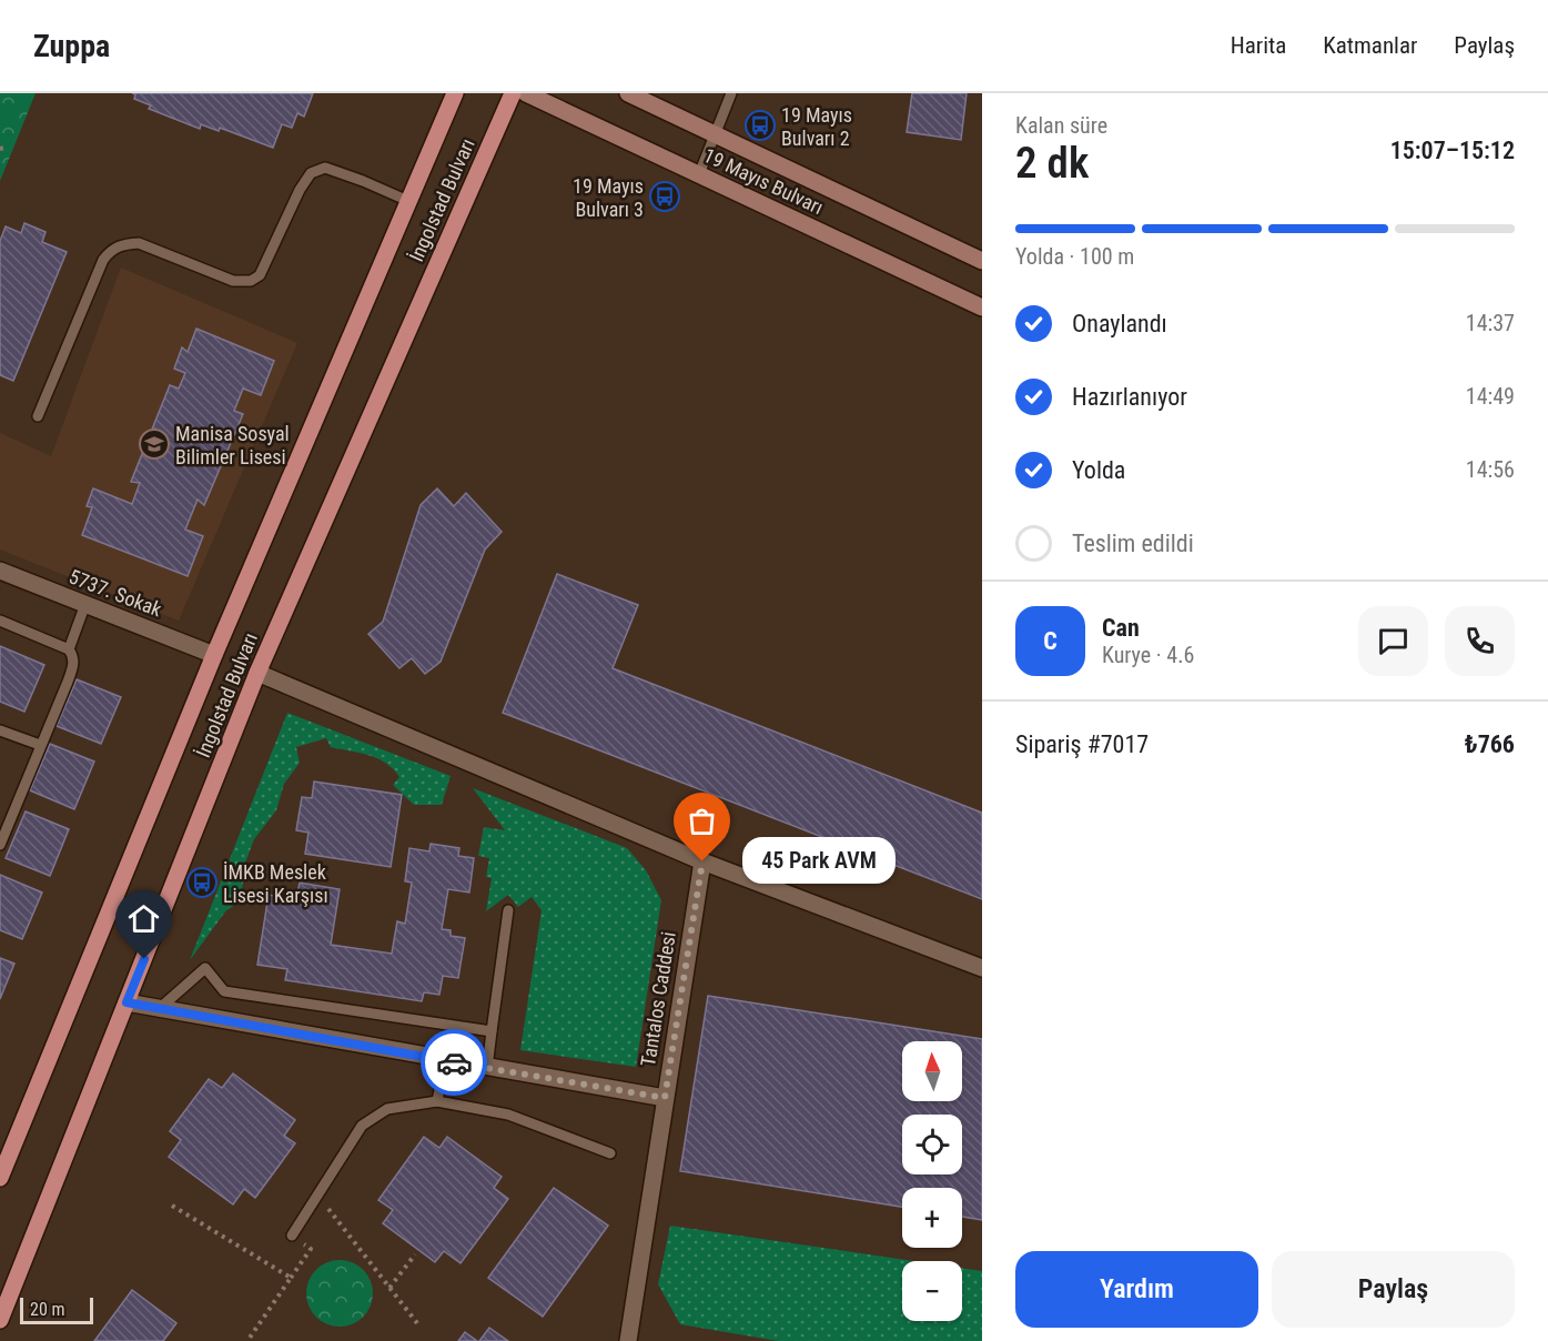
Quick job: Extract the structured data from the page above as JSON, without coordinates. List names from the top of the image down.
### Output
{
  "streets": {
    "main road": ["19 Mayıs Bulvarı", "İngolstad Bulvarı"],
    "street": ["5737. Sokak", "Tantalos Caddesi"]
  },
  "crossings": [
    ["İngolstad Bulvarı", "5737. Sokak"]
  ],
  "places": {
    "bus stop": ["19 Mayıs Bulvarı 2", "19 Mayıs Bulvarı 3", "İMKB Meslek Lisesi Karşısı"],
    "school or university": ["Manisa Sosyal Bilimler Lisesi"],
    "other": ["45 Park AVM"]
  },
  "scale_bar": "20 m",
  "north": "top",
  "page": {
    "header": "Zuppa",
    "nav": ["Harita", "Katmanlar", "Paylaş"],
    "heading": ["2 dk", "Kalan süre", "15:07–15:12"],
    "panel": [
      "Can",
      "Kurye · 4.6",
      "Sipariş #7017",
      "₺766"
    ],
    "bar": "Yolda · 100 m",
    "list": [
      ["Onaylandı", "14:37"],
      ["Hazırlanıyor", "14:49"],
      ["Yolda", "14:56"],
      "Teslim edildi"
    ],
    "round": "C",
    "bubble": "45 Park AVM",
    "map_buttons": ["+", "−"],
    "buttons": ["Yardım", "Paylaş"],
    "scale": "20 m"
  }
}
